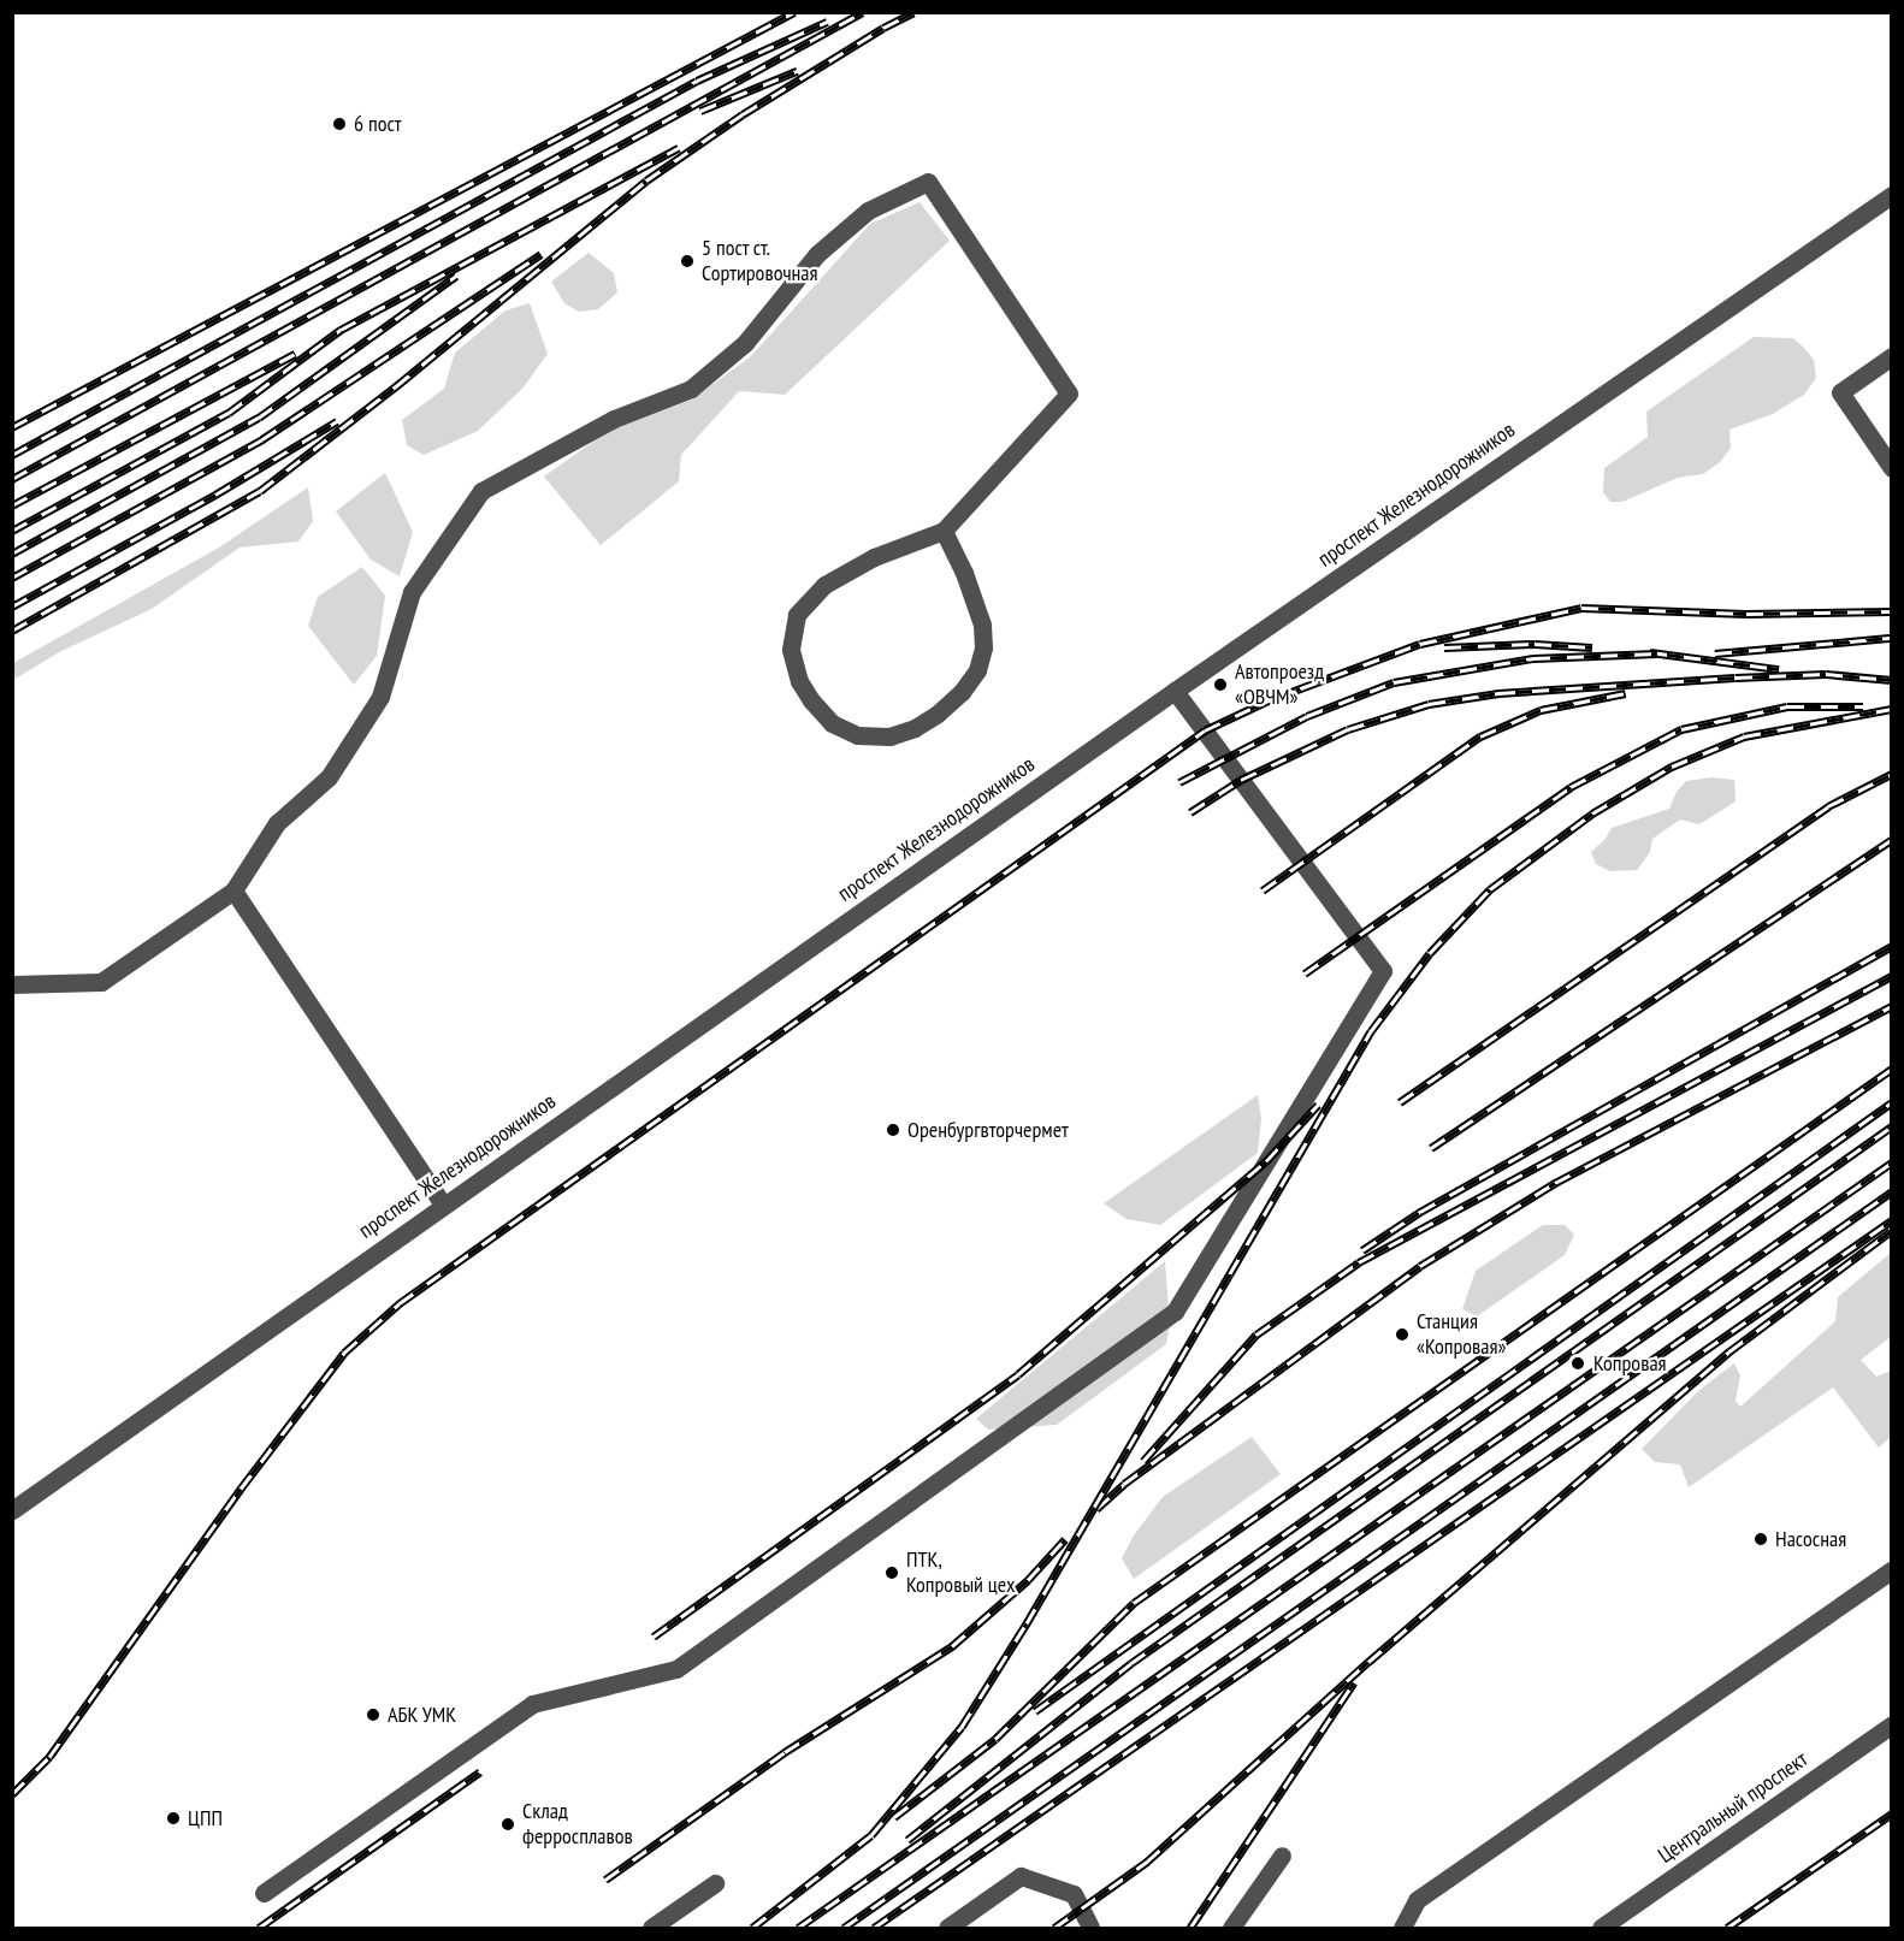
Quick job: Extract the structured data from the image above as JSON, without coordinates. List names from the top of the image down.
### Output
{
  "streets": {
    "street": ["проспект Железнодорожников", "Центральный проспект"]
  },
  "places": [
    "6 пост",
    "5 пост ст. Сортировочная",
    "Автопроезд «ОВЧМ»",
    "Оренбургвторчермет",
    "Станция «Копровая»",
    "Копровая",
    "Насосная",
    "ПТК, Копровый цех",
    "АБК УМК",
    "ЦПП",
    "Склад ферросплавов"
  ]
}
